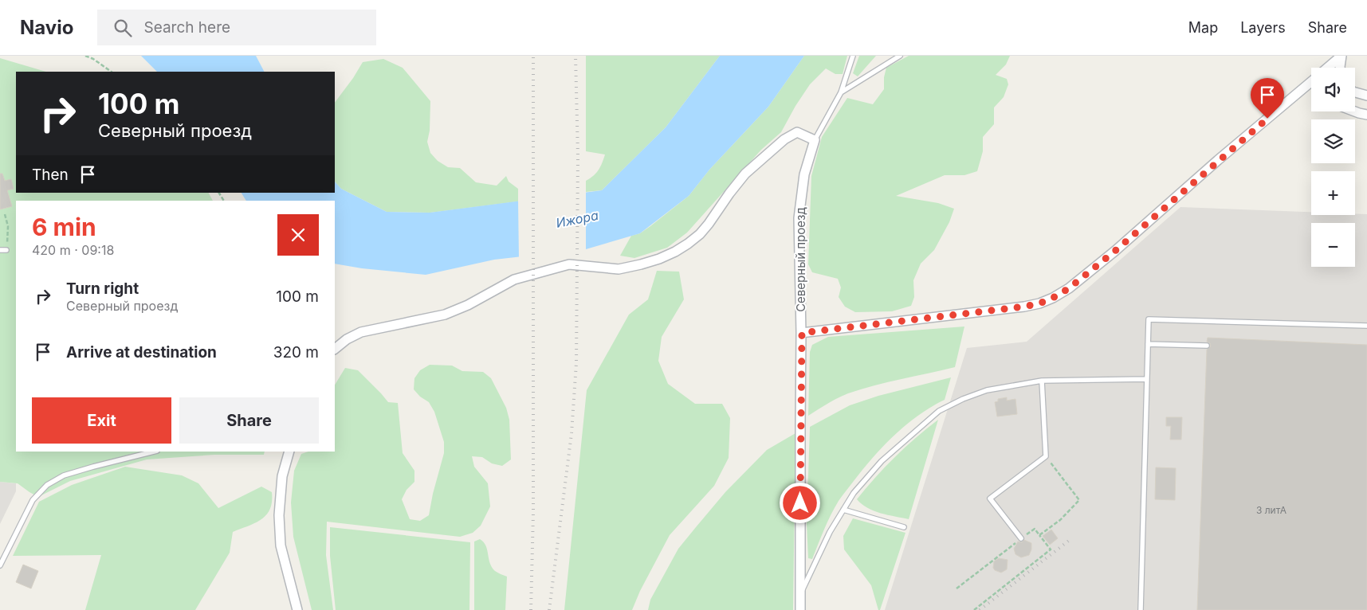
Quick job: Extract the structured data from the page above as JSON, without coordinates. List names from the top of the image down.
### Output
{
  "streets": {
    "street": ["Северный проезд"]
  },
  "water": ["Ижора"],
  "house_numbers": ["3 литА"],
  "page": {
    "header": "Navio",
    "search": "Search here",
    "nav": ["Map", "Layers", "Share"],
    "map_buttons": ["+", "−"],
    "turn": ["100 m", "Северный проезд"],
    "then": "Then",
    "heading": ["6 min", "420 m · 09:18"],
    "list": [
      {
        "name": "Turn right",
        "note": "Северный проезд",
        "value": "100 m"
      },
      {
        "name": "Arrive at destination",
        "value": "320 m"
      }
    ],
    "buttons": ["Exit", "Share"]
  }
}
